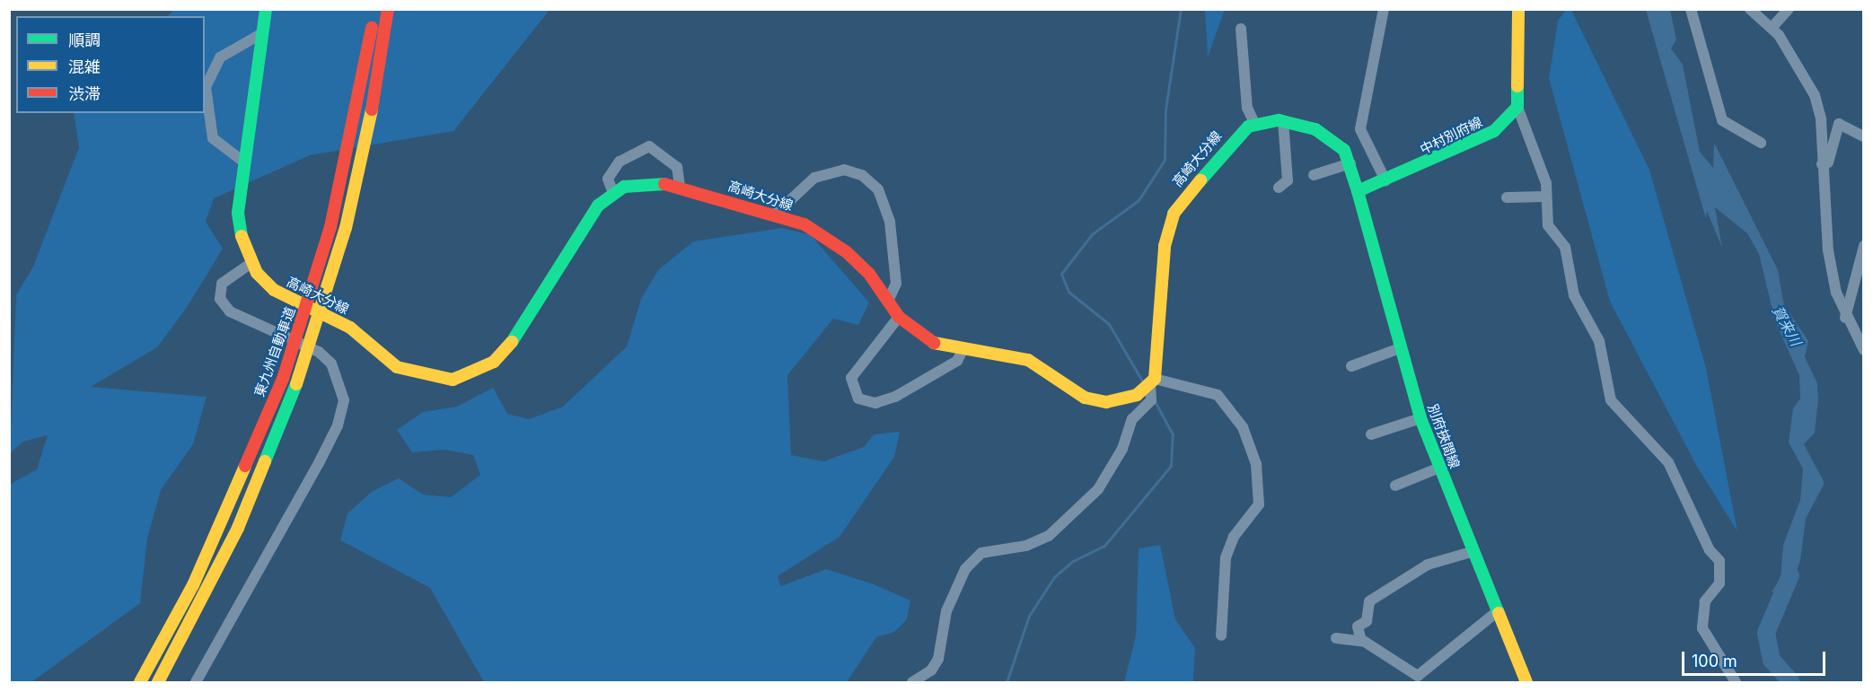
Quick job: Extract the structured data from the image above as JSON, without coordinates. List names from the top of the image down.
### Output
{
  "streets": {
    "main road": [
      "中村別府線",
      "高崎大分線",
      "東九州自動車道",
      "別府挾間線"
    ]
  },
  "crossings": [
    ["中村別府線", "別府挾間線"]
  ],
  "water": ["賀来川"],
  "legend": ["順調", "混雑", "渋滞"],
  "scale_bar": "100 m"
}
